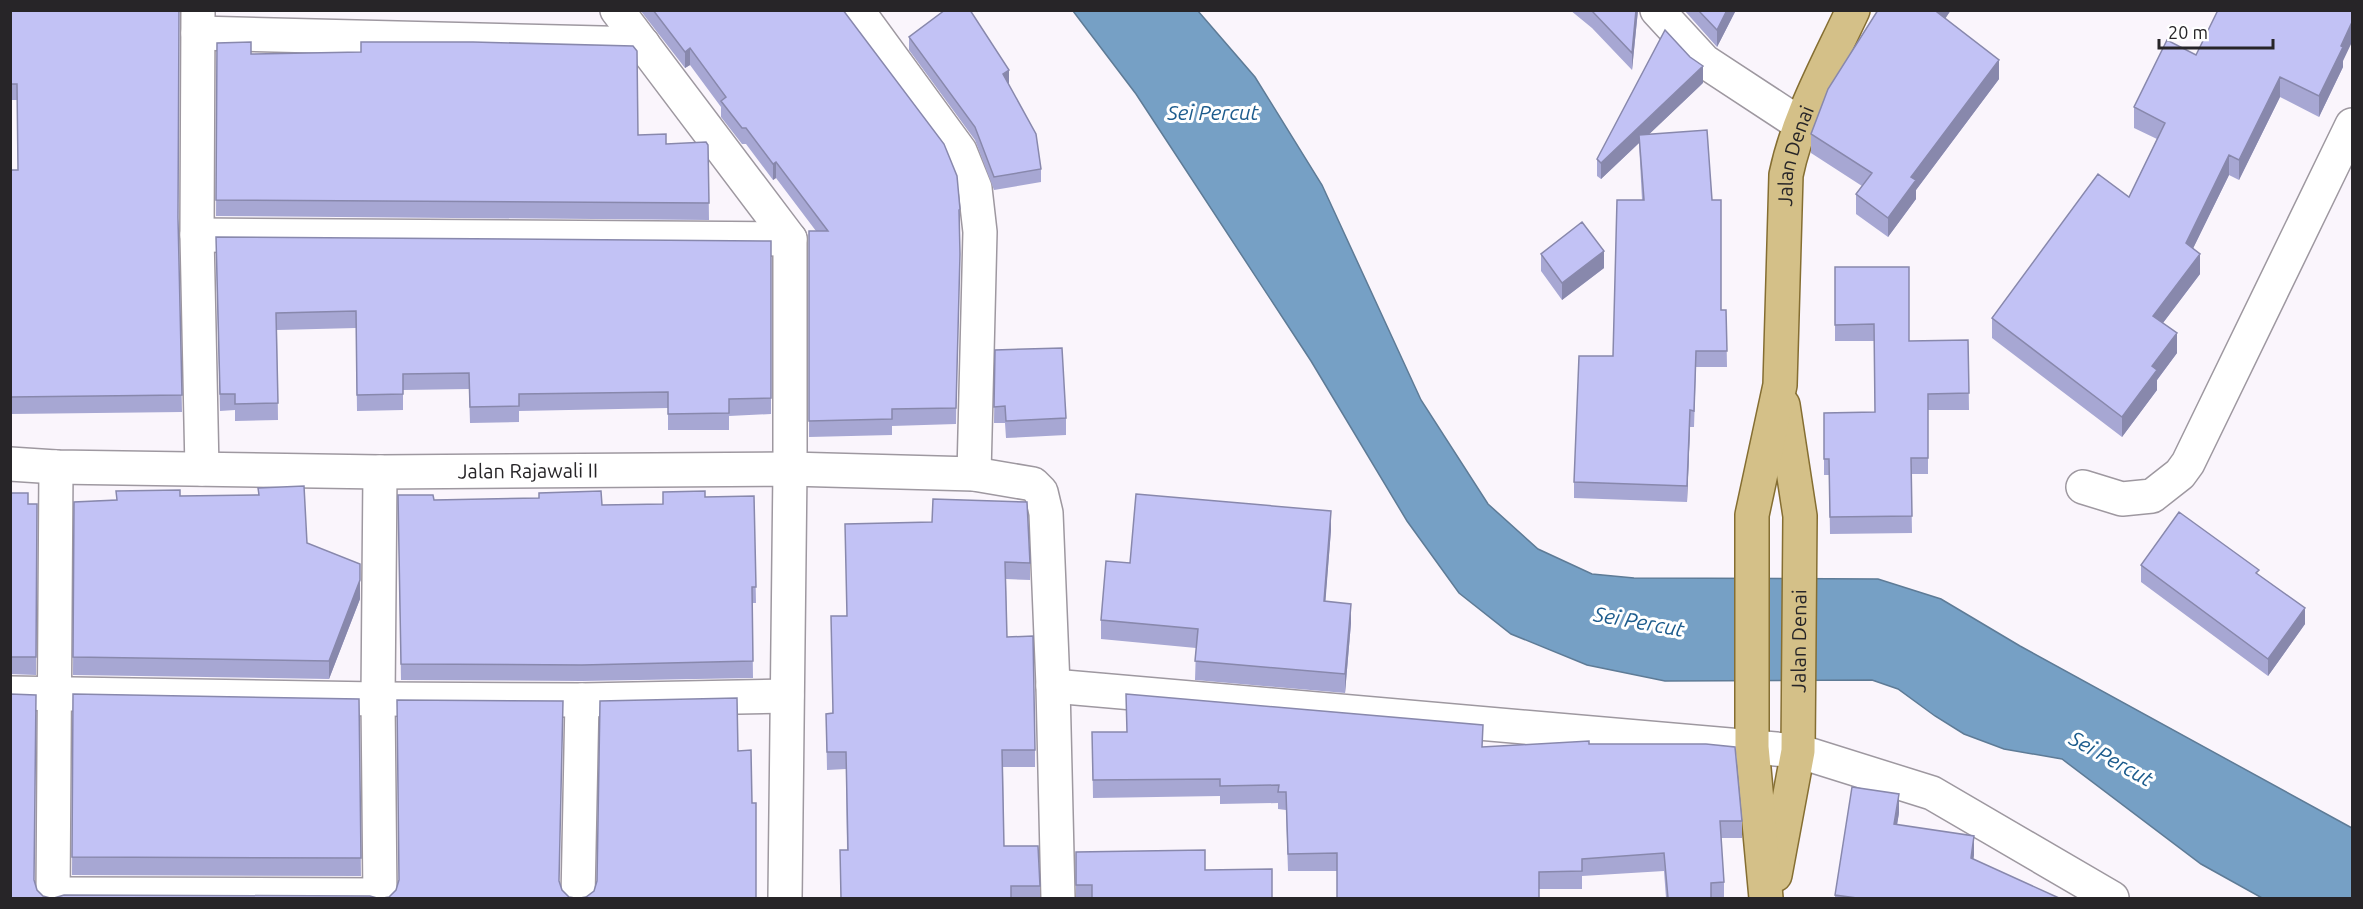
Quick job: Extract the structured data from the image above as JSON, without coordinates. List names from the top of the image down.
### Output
{
  "streets": {
    "main road": ["Jalan Denai"],
    "street": ["Jalan Rajawali II"]
  },
  "water": ["Sei Percut"],
  "scale_bar": "20 m"
}
